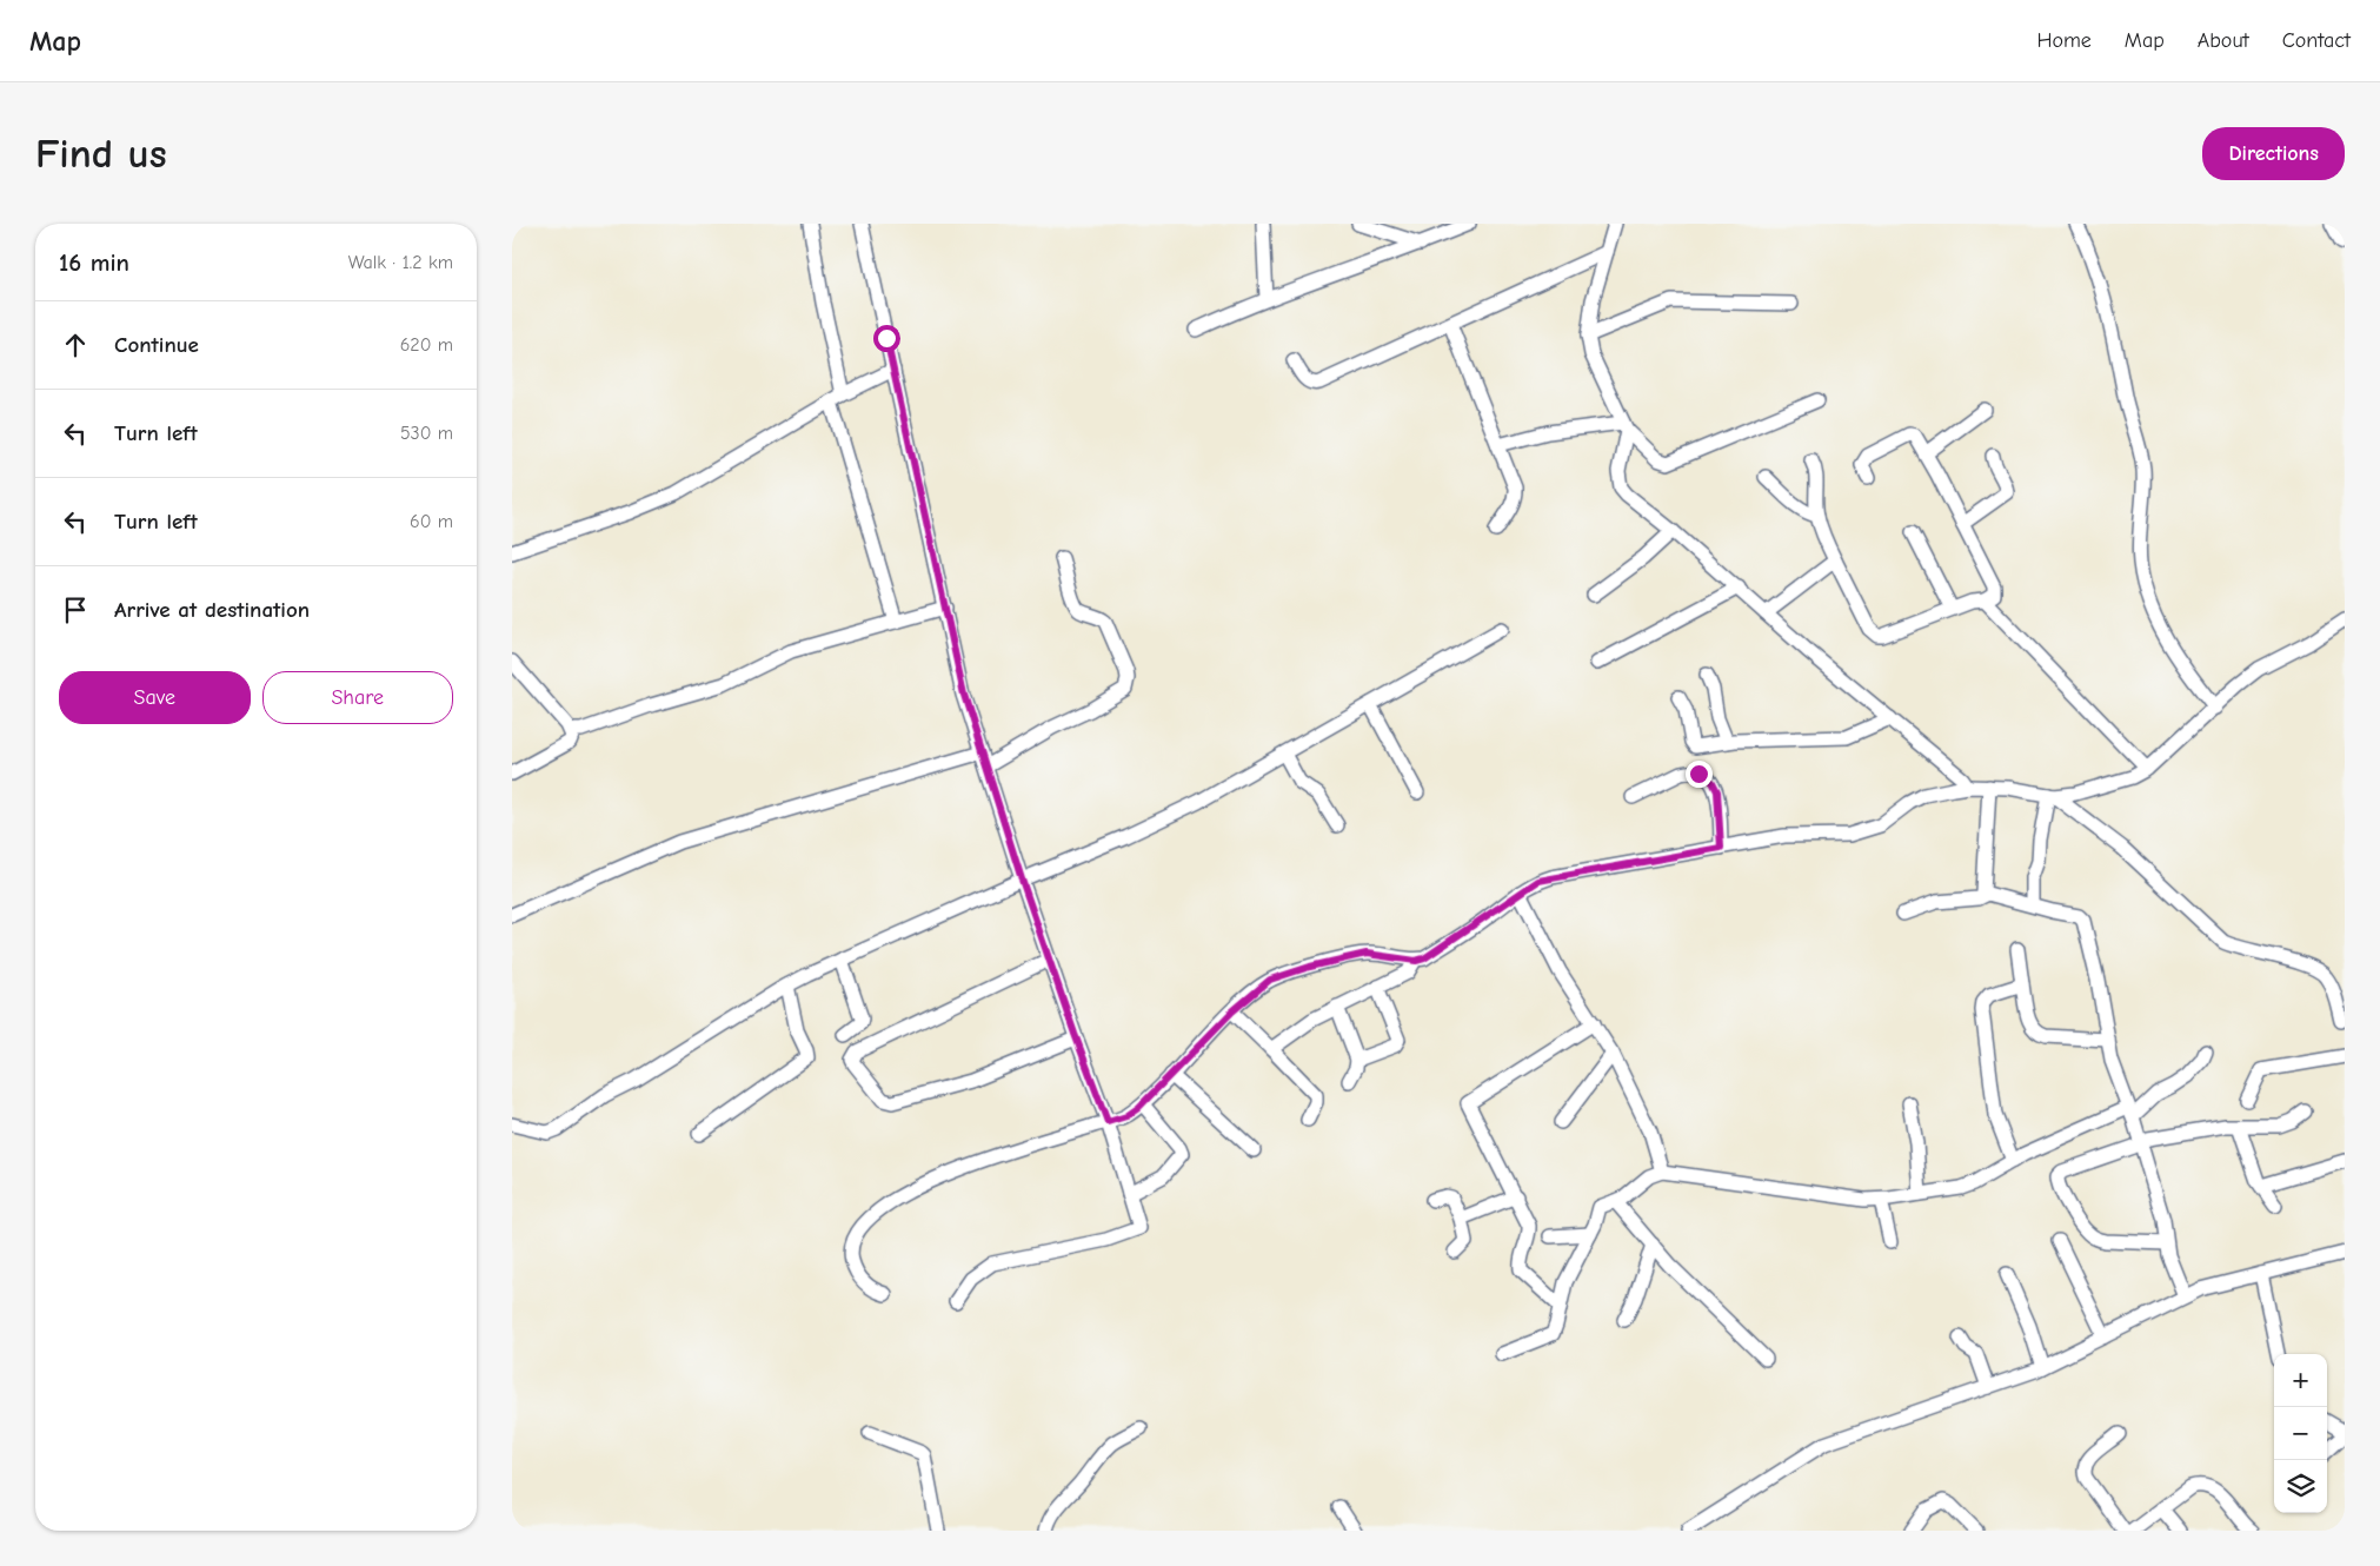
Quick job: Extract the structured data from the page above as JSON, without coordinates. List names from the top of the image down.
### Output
{
  "page": {
    "header": "Map",
    "nav": [
      "Home",
      "Map",
      "About",
      "Contact"
    ],
    "buttons": [
      "Directions",
      ["Save", "Share"]
    ],
    "title": "Find us",
    "heading": ["16 min", "Walk · 1.2 km"],
    "list": [
      ["Continue", "620 m"],
      ["Turn left", "530 m"],
      ["Turn left", "60 m"],
      "Arrive at destination"
    ],
    "map_buttons": ["+", "−"]
  }
}
